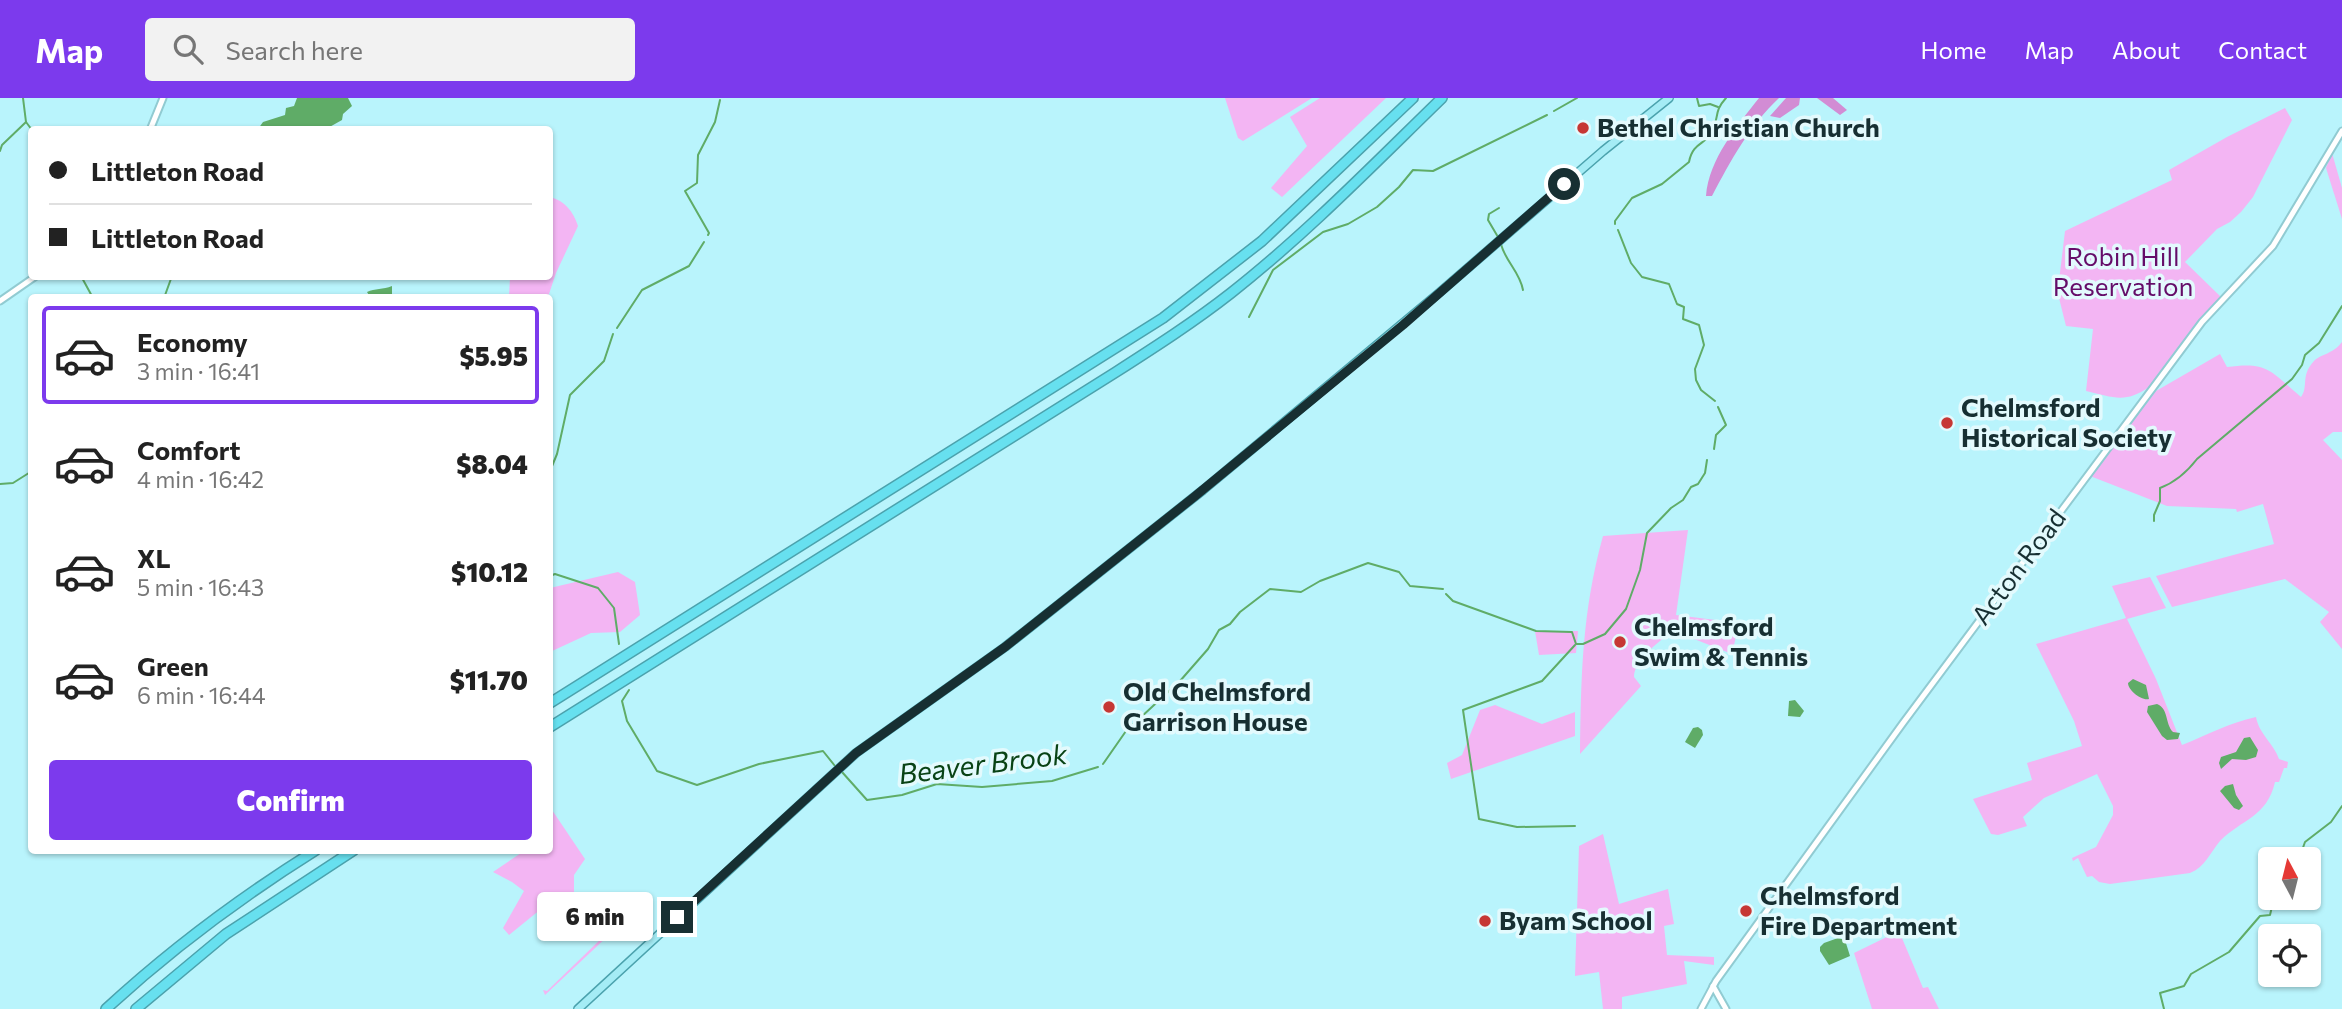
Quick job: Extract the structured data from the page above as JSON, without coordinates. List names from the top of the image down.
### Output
{
  "streets": {
    "main road": ["Acton Road"]
  },
  "water": ["Beaver Brook"],
  "parks": ["Robin Hill Reservation"],
  "places": [
    "Bethel Christian Church",
    "Chelmsford Historical Society",
    "Chelmsford Swim & Tennis",
    "Old Chelmsford Garrison House",
    "Chelmsford Fire Department",
    "Byam School"
  ],
  "north": "top",
  "page": {
    "header": "Map",
    "search": "Search here",
    "nav": [
      "Home",
      "Map",
      "About",
      "Contact"
    ],
    "banner": ["Littleton Road", "Littleton Road"],
    "list": [
      {
        "name": "Economy",
        "note": "3 min · 16:41",
        "value": "$5.95"
      },
      {
        "name": "Comfort",
        "note": "4 min · 16:42",
        "value": "$8.04"
      },
      {
        "name": "XL",
        "note": "5 min · 16:43",
        "value": "$10.12"
      },
      {
        "name": "Green",
        "note": "6 min · 16:44",
        "value": "$11.70"
      }
    ],
    "buttons": "Confirm",
    "bubble": "6 min"
  }
}
